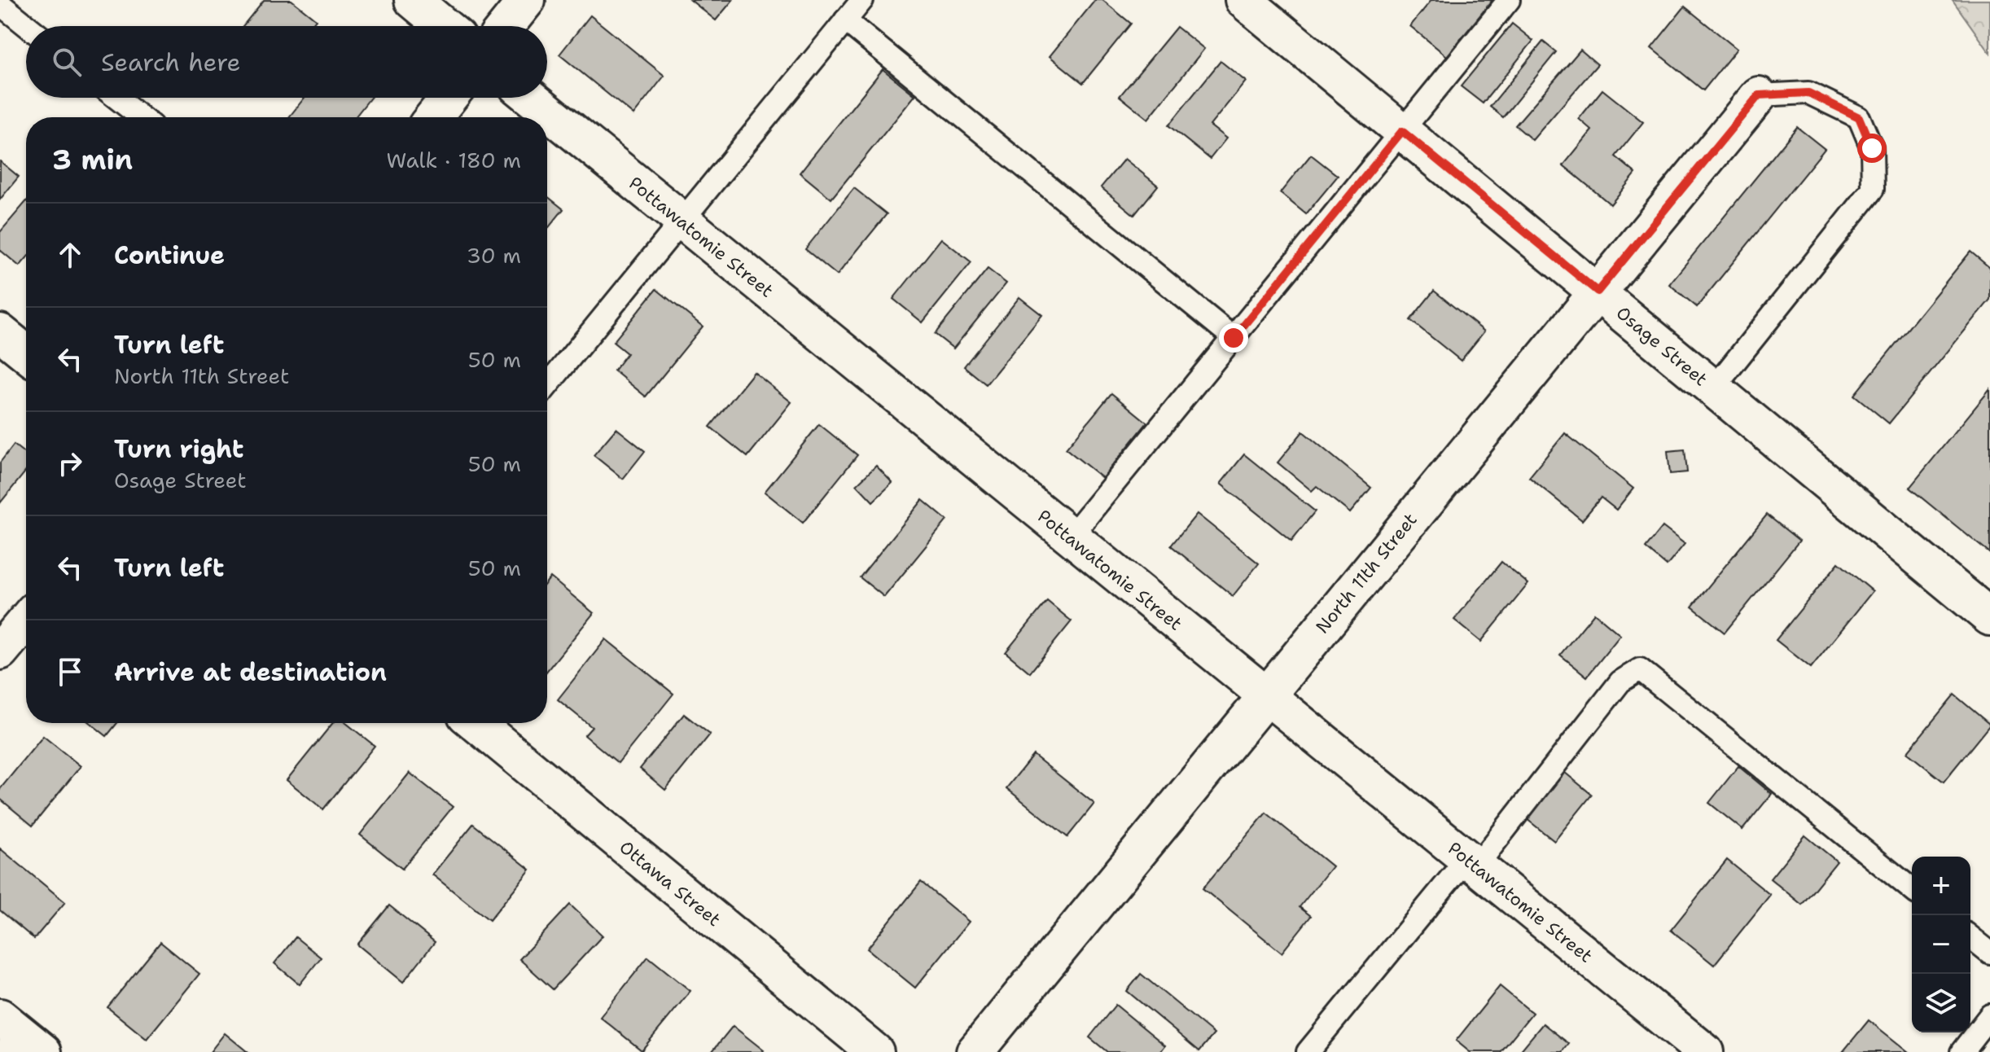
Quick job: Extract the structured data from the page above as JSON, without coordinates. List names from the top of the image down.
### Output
{
  "streets": {
    "street": [
      "Pottawatomie Street",
      "Osage Street",
      "North 11th Street",
      "Ottawa Street"
    ]
  },
  "crossings": [
    ["Pottawatomie Street", "North 11th Street"],
    ["Osage Street", "North 11th Street"]
  ],
  "page": {
    "search": "Search here",
    "heading": ["3 min", "Walk · 180 m"],
    "list": [
      ["Continue", "30 m"],
      ["Turn left", "North 11th Street", "50 m"],
      ["Turn right", "Osage Street", "50 m"],
      ["Turn left", "50 m"],
      "Arrive at destination"
    ],
    "map_buttons": ["+", "−"]
  }
}
